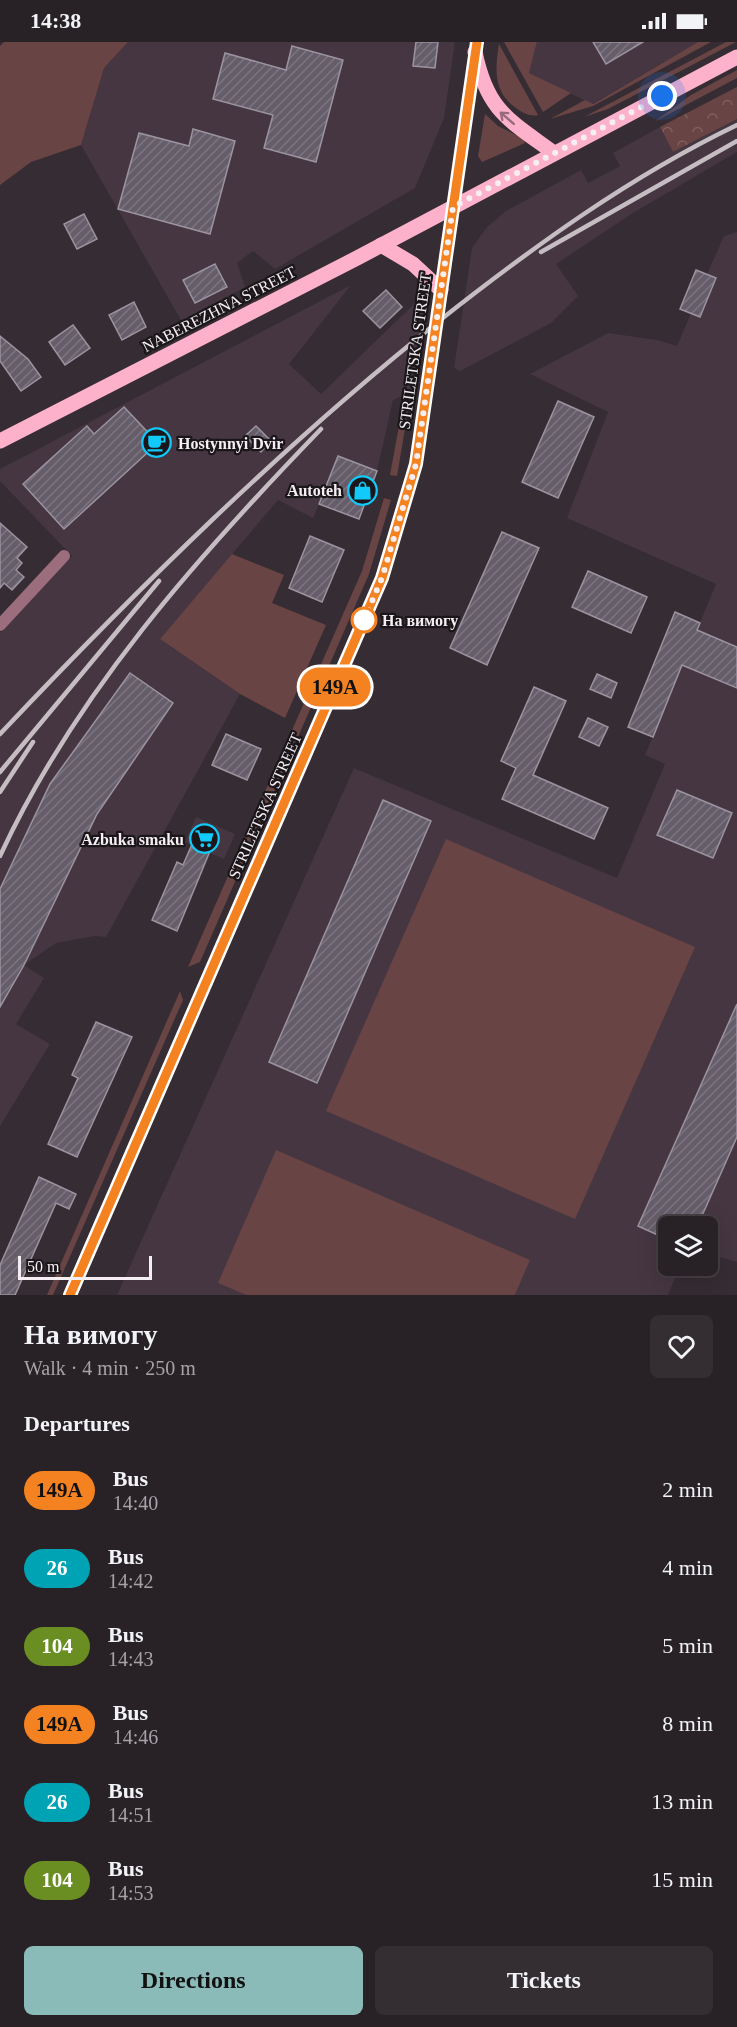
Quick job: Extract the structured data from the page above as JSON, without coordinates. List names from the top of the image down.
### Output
{
  "streets": {
    "main road": ["NABEREZHNA STREET"],
    "street": ["STRILETSKA STREET"]
  },
  "crossings": [
    ["NABEREZHNA STREET", "STRILETSKA STREET"]
  ],
  "places": {
    "cafe": ["Hostynnyi Dvir"],
    "shop": ["Autoteh"],
    "other": ["На вимогу"],
    "supermarket": ["Azbuka smaku"]
  },
  "lines": ["bus line 149А"],
  "scale_bar": "50 m",
  "page": {
    "status": "14:38",
    "on_map": "149А",
    "scale": "50 m",
    "heading": [
      ["На вимогу", "Walk · 4 min · 250 m"],
      "Departures"
    ],
    "list": [
      {
        "mark": "149А",
        "name": "Bus",
        "note": "14:40",
        "value": "2 min"
      },
      {
        "mark": "26",
        "name": "Bus",
        "note": "14:42",
        "value": "4 min"
      },
      {
        "mark": "104",
        "name": "Bus",
        "note": "14:43",
        "value": "5 min"
      },
      {
        "mark": "149А",
        "name": "Bus",
        "note": "14:46",
        "value": "8 min"
      },
      {
        "mark": "26",
        "name": "Bus",
        "note": "14:51",
        "value": "13 min"
      },
      {
        "mark": "104",
        "name": "Bus",
        "note": "14:53",
        "value": "15 min"
      }
    ],
    "buttons": ["Directions", "Tickets"]
  }
}
